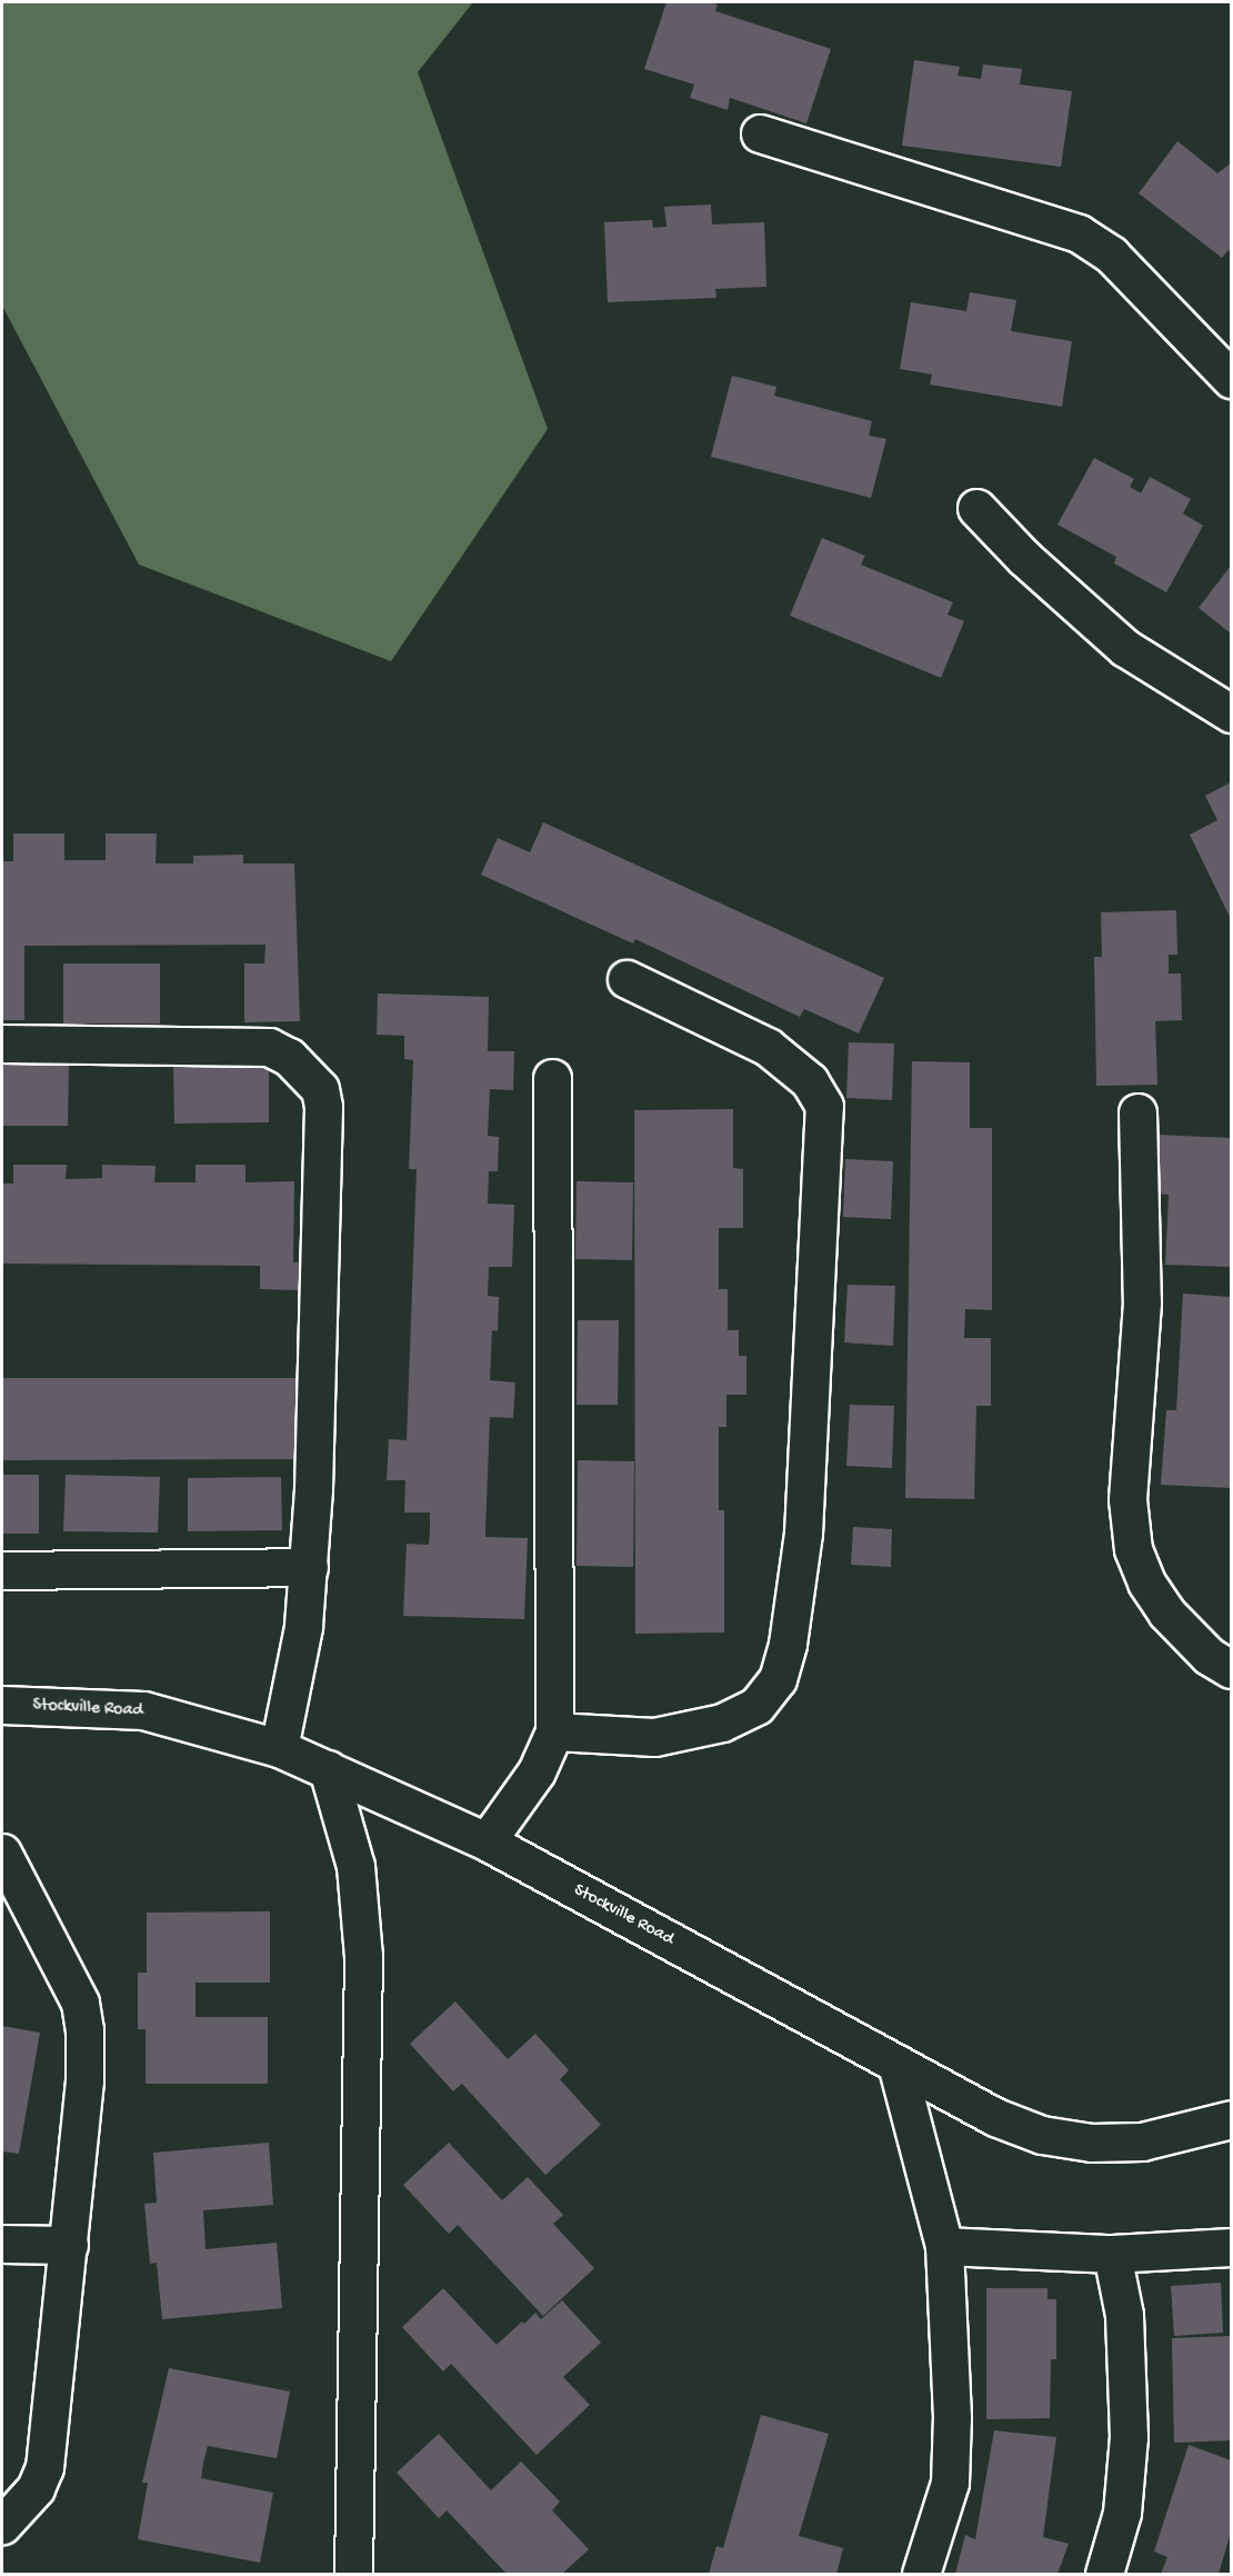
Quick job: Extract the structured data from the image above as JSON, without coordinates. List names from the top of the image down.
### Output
{
  "streets": {
    "street": ["Stockville Road"]
  }
}
